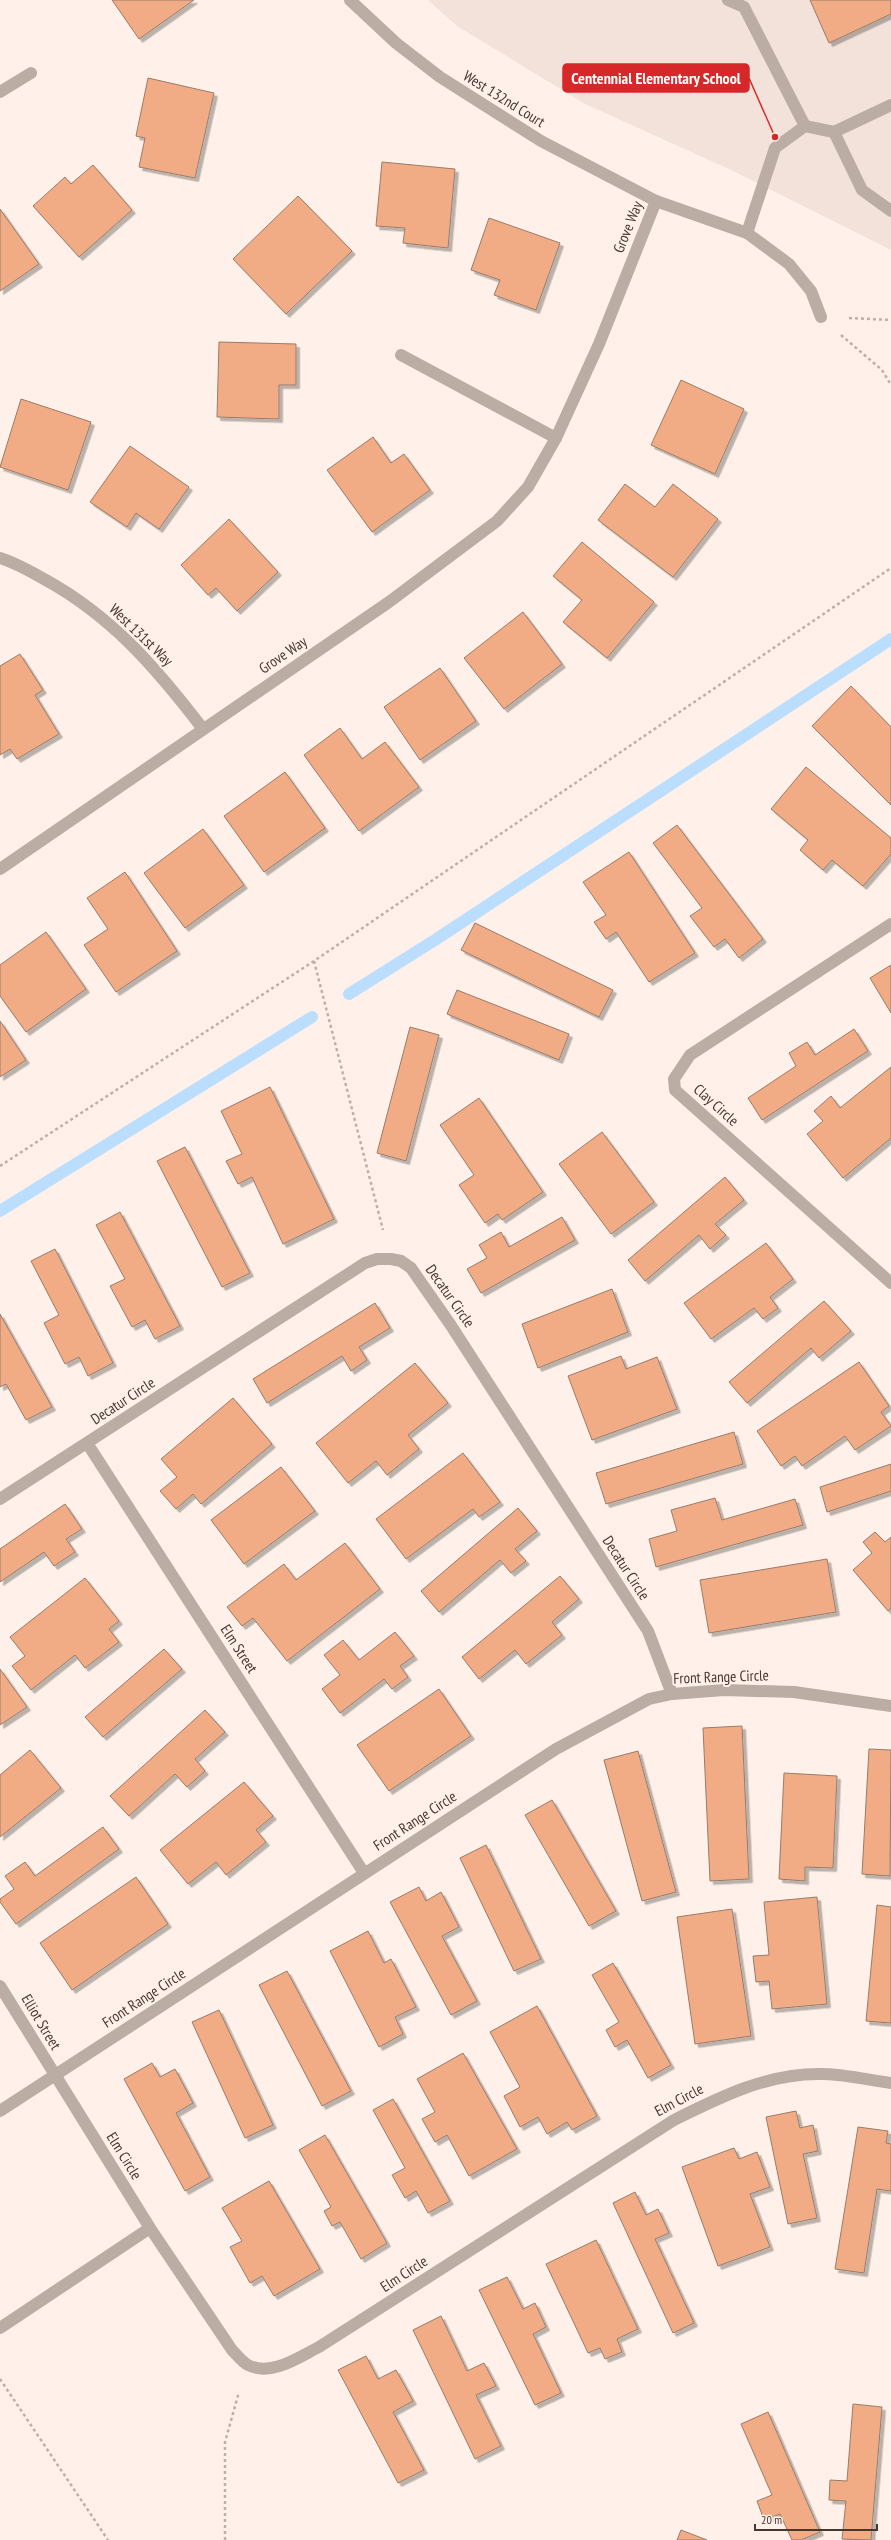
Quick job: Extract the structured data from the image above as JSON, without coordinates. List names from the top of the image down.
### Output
{
  "streets": {
    "street": [
      "West 132nd Court",
      "Grove Way",
      "West 131st Way",
      "Clay Circle",
      "Decatur Circle",
      "Elm Street",
      "Front Range Circle",
      "Elliot Street",
      "Elm Circle"
    ]
  },
  "crossings": [
    ["West 132nd Court", "Grove Way"],
    ["Grove Way", "West 131st Way"],
    ["Decatur Circle", "Elm Street"],
    ["Decatur Circle", "Front Range Circle"],
    ["Elm Street", "Front Range Circle"],
    ["Front Range Circle", "Elliot Street"],
    ["Front Range Circle", "Elm Circle"],
    ["Elliot Street", "Elm Circle"]
  ],
  "places": ["Centennial Elementary School"],
  "scale_bar": "20 m"
}
